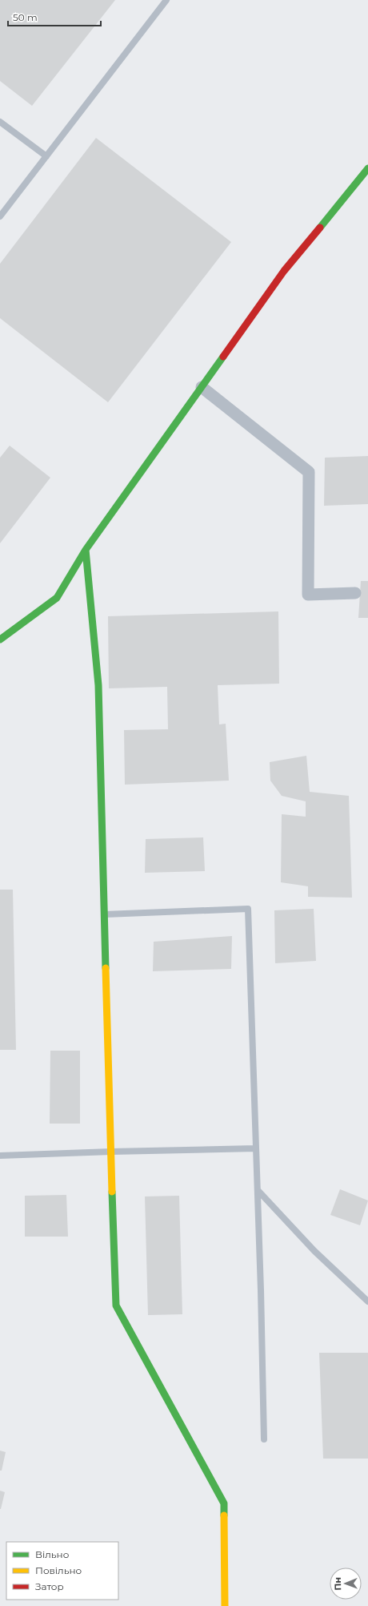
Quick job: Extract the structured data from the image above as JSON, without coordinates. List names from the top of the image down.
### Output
{
  "legend": ["Вільно", "Повільно", "Затор"],
  "scale_bar": "50 m",
  "north": "left"
}
